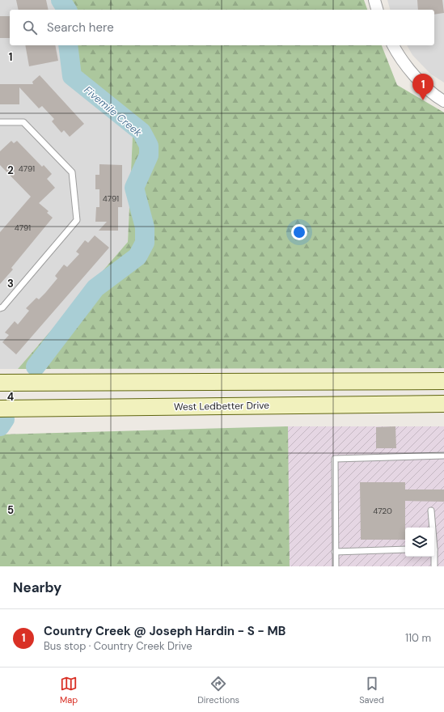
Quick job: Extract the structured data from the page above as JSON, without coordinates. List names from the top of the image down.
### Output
{
  "streets": {
    "main road": ["West Ledbetter Drive"]
  },
  "water": ["Fivemile Creek"],
  "house_numbers": [
    "4791",
    "4791",
    "4791",
    "4720"
  ],
  "page": {
    "search": "Search here",
    "pins": "1",
    "heading": "Nearby",
    "list": [
      {
        "mark": "1",
        "name": "Country Creek @ Joseph Hardin - S - MB",
        "note": "Bus stop · Country Creek Drive",
        "value": "110 m"
      }
    ],
    "nav": ["Map", "Directions", "Saved"]
  },
  "grid": {
    "rows": [
      "1",
      "2",
      "3",
      "4",
      "5"
    ]
  }
}
